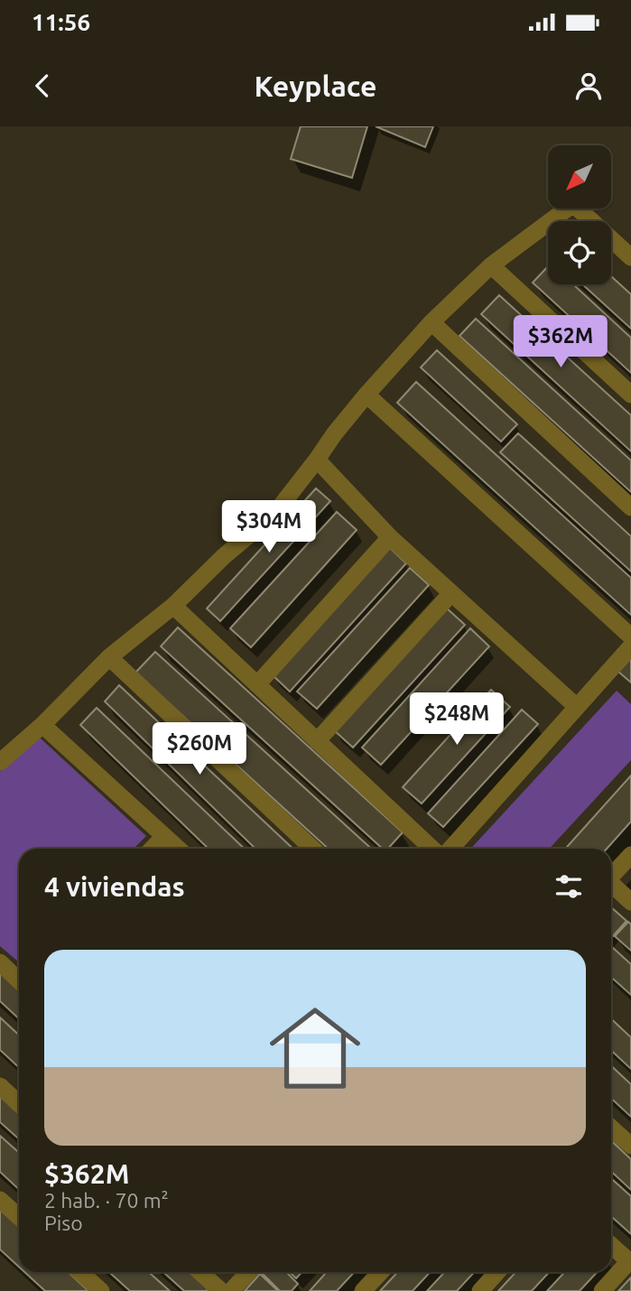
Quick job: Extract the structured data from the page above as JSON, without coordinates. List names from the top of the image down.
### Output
{
  "north": "bottom left",
  "page": {
    "status": "11:56",
    "header": "Keyplace",
    "price": [
      "$362M",
      "$304M",
      "$248M",
      "$260M"
    ],
    "heading": "4 viviendas",
    "list": [
      {
        "name": "$362M",
        "note": "2 hab. · 70 m² · Piso"
      }
    ]
  }
}
